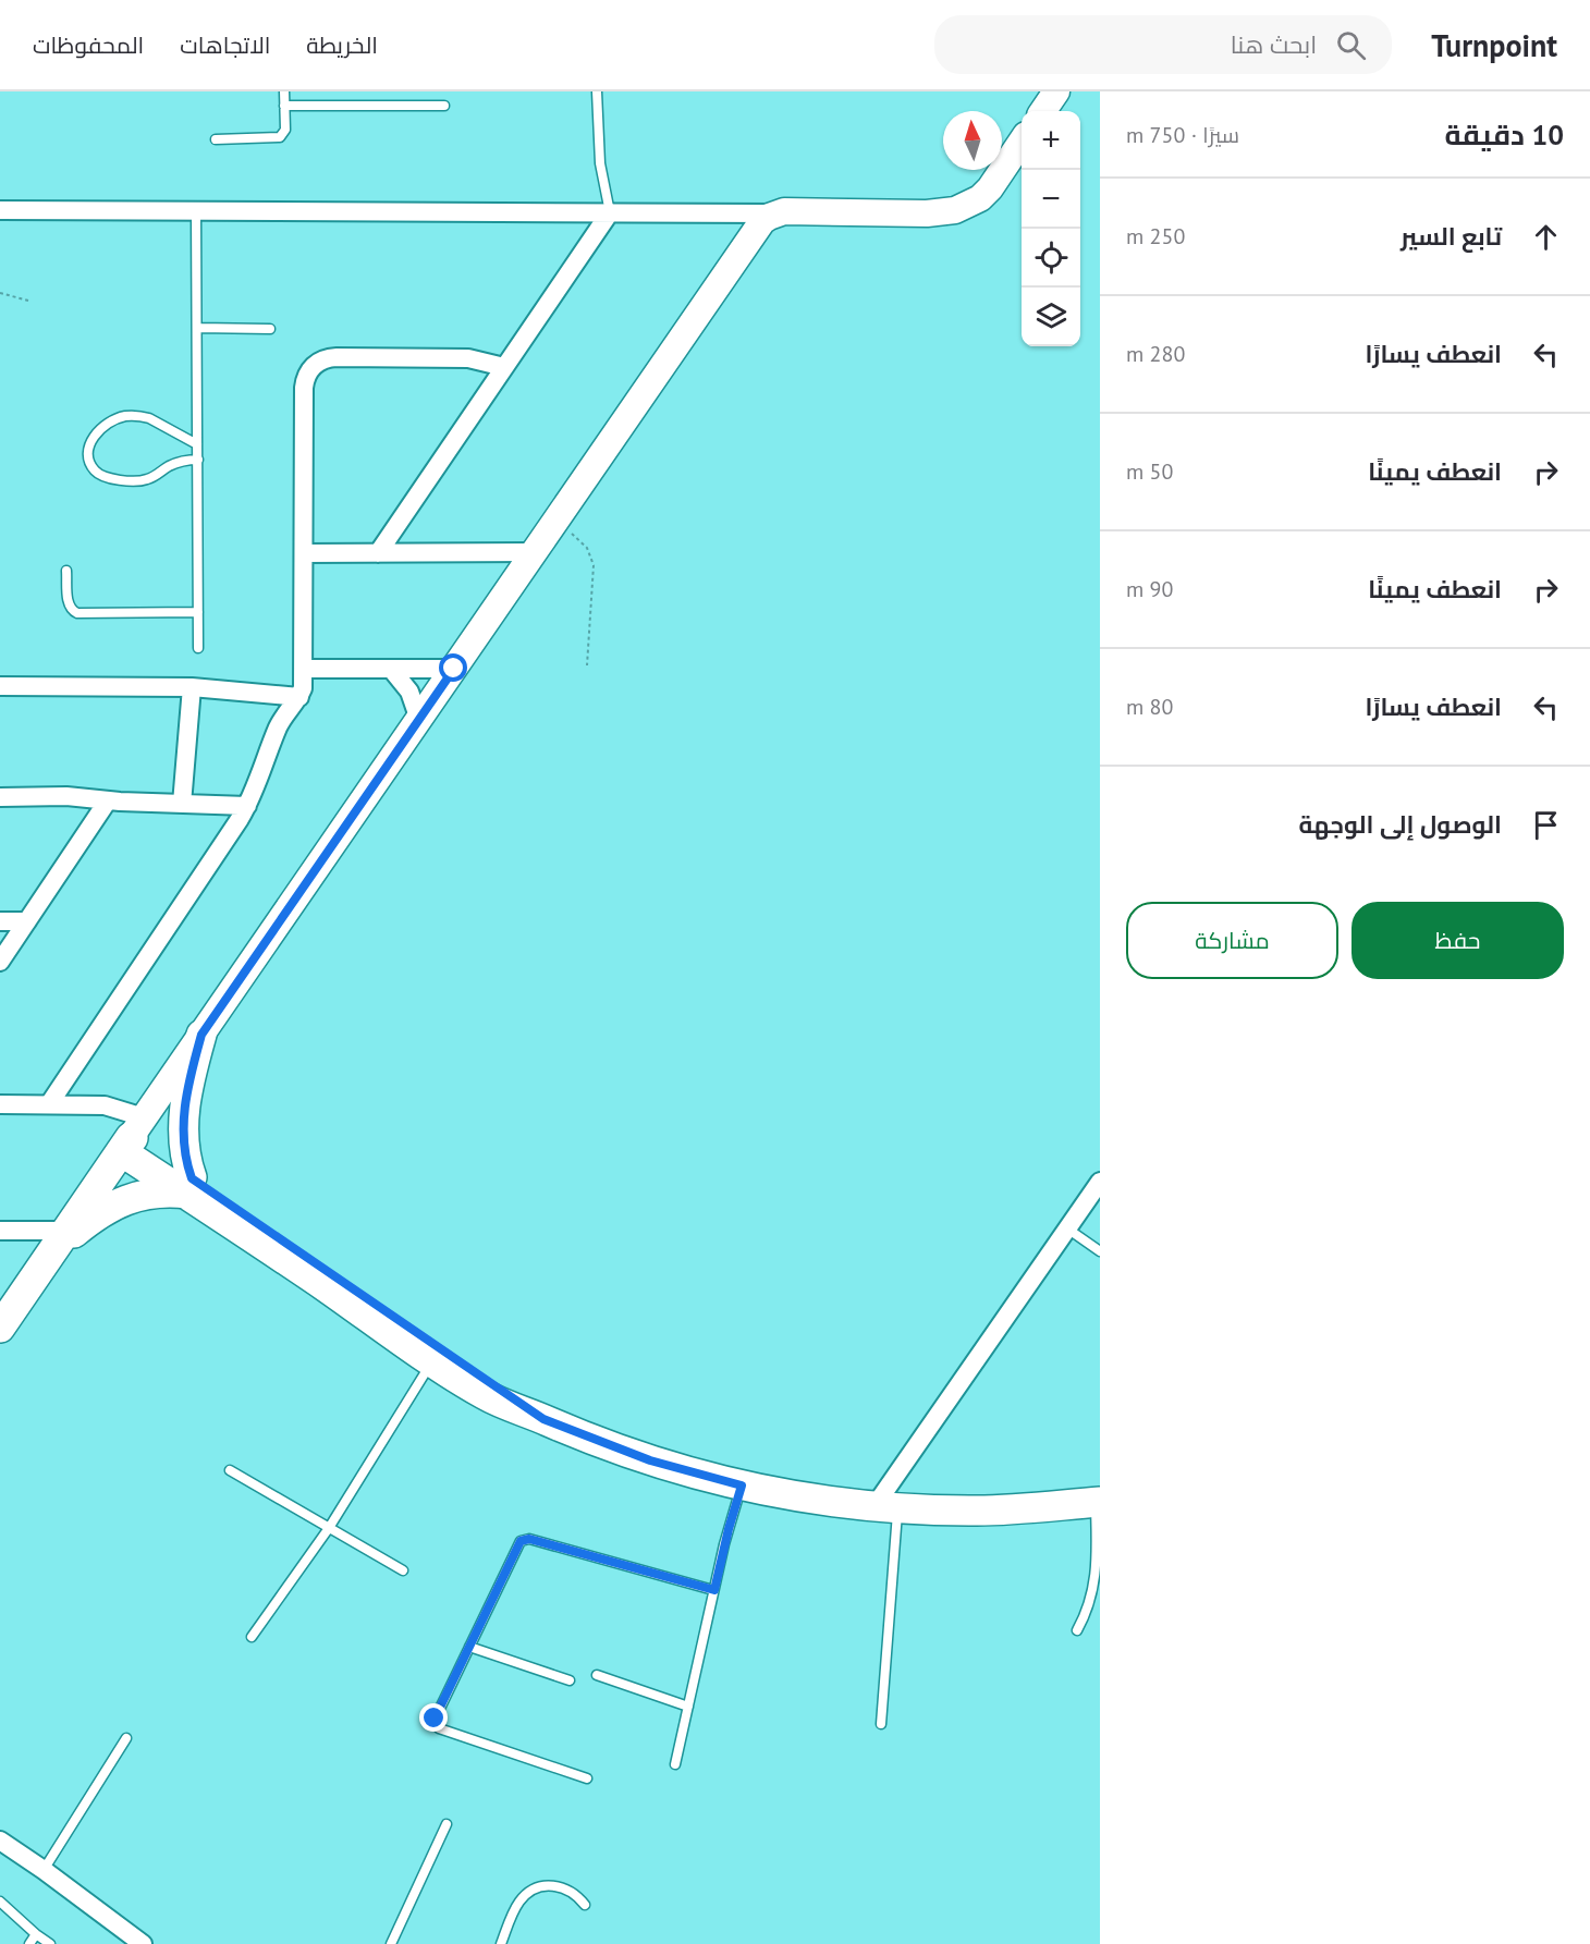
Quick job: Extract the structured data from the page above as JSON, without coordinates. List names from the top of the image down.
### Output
{
  "north": "top",
  "page": {
    "header": "Turnpoint",
    "search": "ابحث هنا",
    "nav": ["الخريطة", "الاتجاهات", "المحفوظات"],
    "heading": ["10 دقيقة", "سيرًا · 750 m"],
    "map_buttons": ["+", "−"],
    "list": [
      ["تابع السير", "250 m"],
      ["انعطف يسارًا", "280 m"],
      ["انعطف يمينًا", "50 m"],
      ["انعطف يمينًا", "90 m"],
      ["انعطف يسارًا", "80 m"],
      "الوصول إلى الوجهة"
    ],
    "buttons": ["حفظ", "مشاركة"]
  }
}
